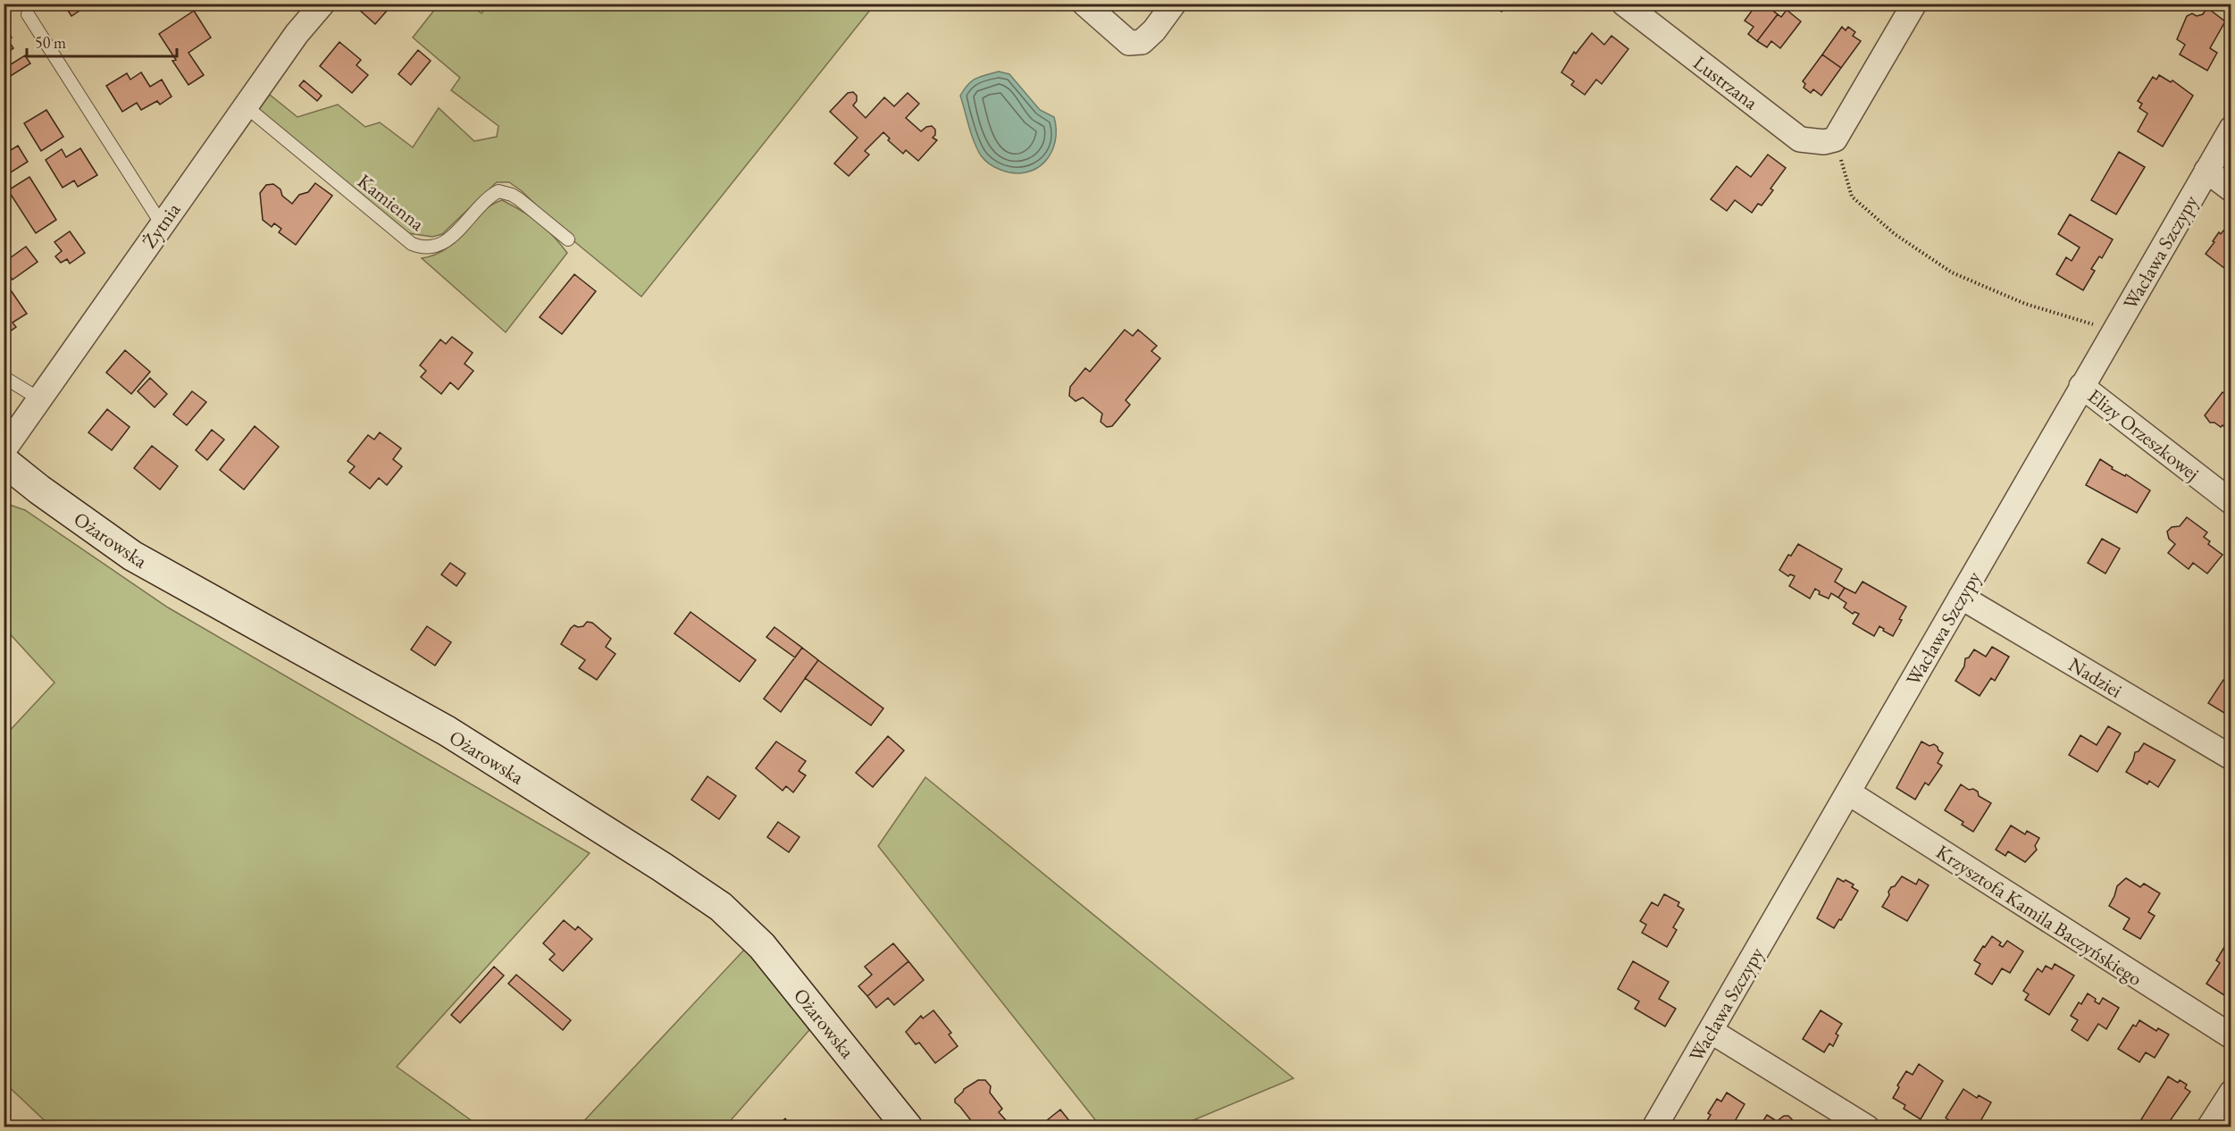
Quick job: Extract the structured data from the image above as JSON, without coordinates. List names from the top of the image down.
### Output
{
  "streets": {
    "main road": ["Ożarowska"],
    "street": [
      "Lustrzana",
      "Żytnia",
      "Wacława Szczypy",
      "Elizy Orzeszkowej",
      "Nadziei",
      "Krzysztofa Kamila Baczyńskiego"
    ],
    "lane": ["Kamienna"]
  },
  "crossings": [
    ["Kamienna", "Żytnia"],
    ["Wacława Szczypy", "Elizy Orzeszkowej"],
    ["Wacława Szczypy", "Nadziei"],
    ["Wacława Szczypy", "Krzysztofa Kamila Baczyńskiego"]
  ],
  "scale_bar": "50 m"
}
